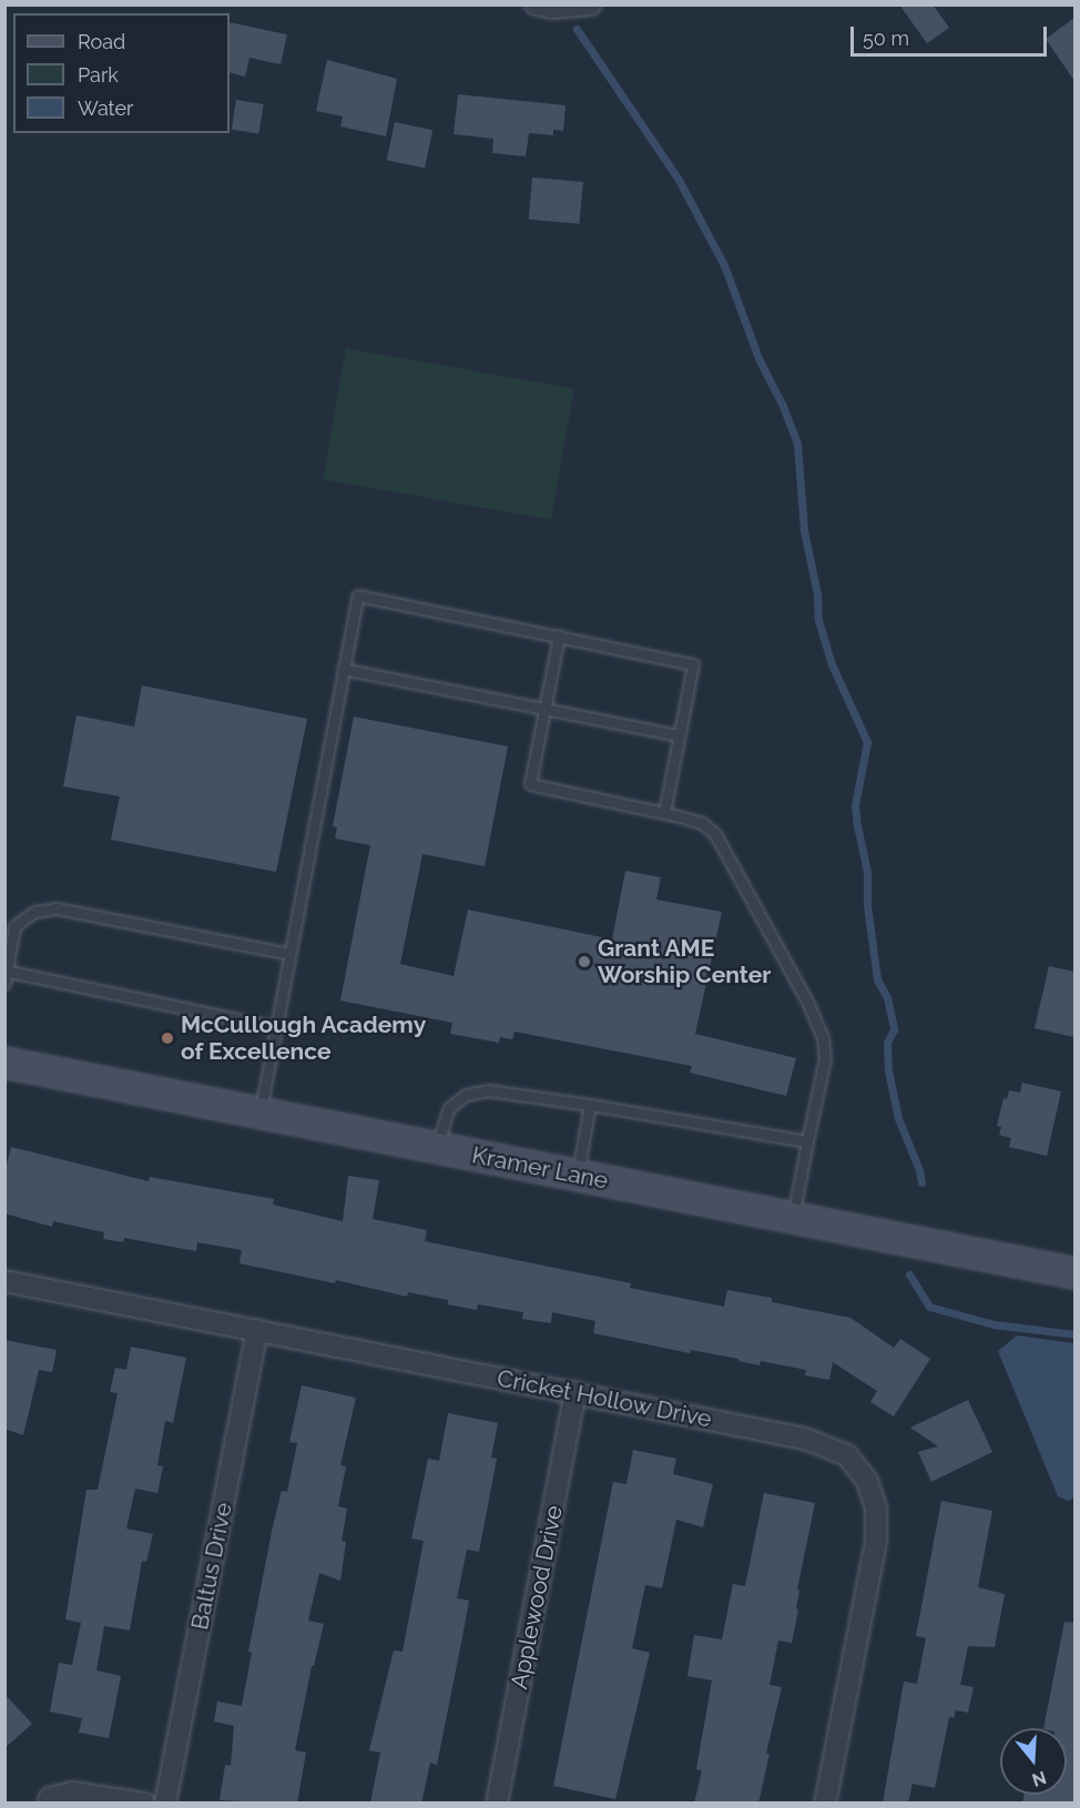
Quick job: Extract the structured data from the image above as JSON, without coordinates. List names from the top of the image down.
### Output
{
  "streets": {
    "street": [
      "Kramer Lane",
      "Cricket Hollow Drive",
      "Baltus Drive",
      "Applewood Drive"
    ]
  },
  "crossings": [
    ["Cricket Hollow Drive", "Baltus Drive"],
    ["Cricket Hollow Drive", "Applewood Drive"]
  ],
  "places": ["Grant AME Worship Center", "McCullough Academy of Excellence"],
  "legend": ["Road", "Park", "Water"],
  "scale_bar": "50 m",
  "north": "bottom"
}
